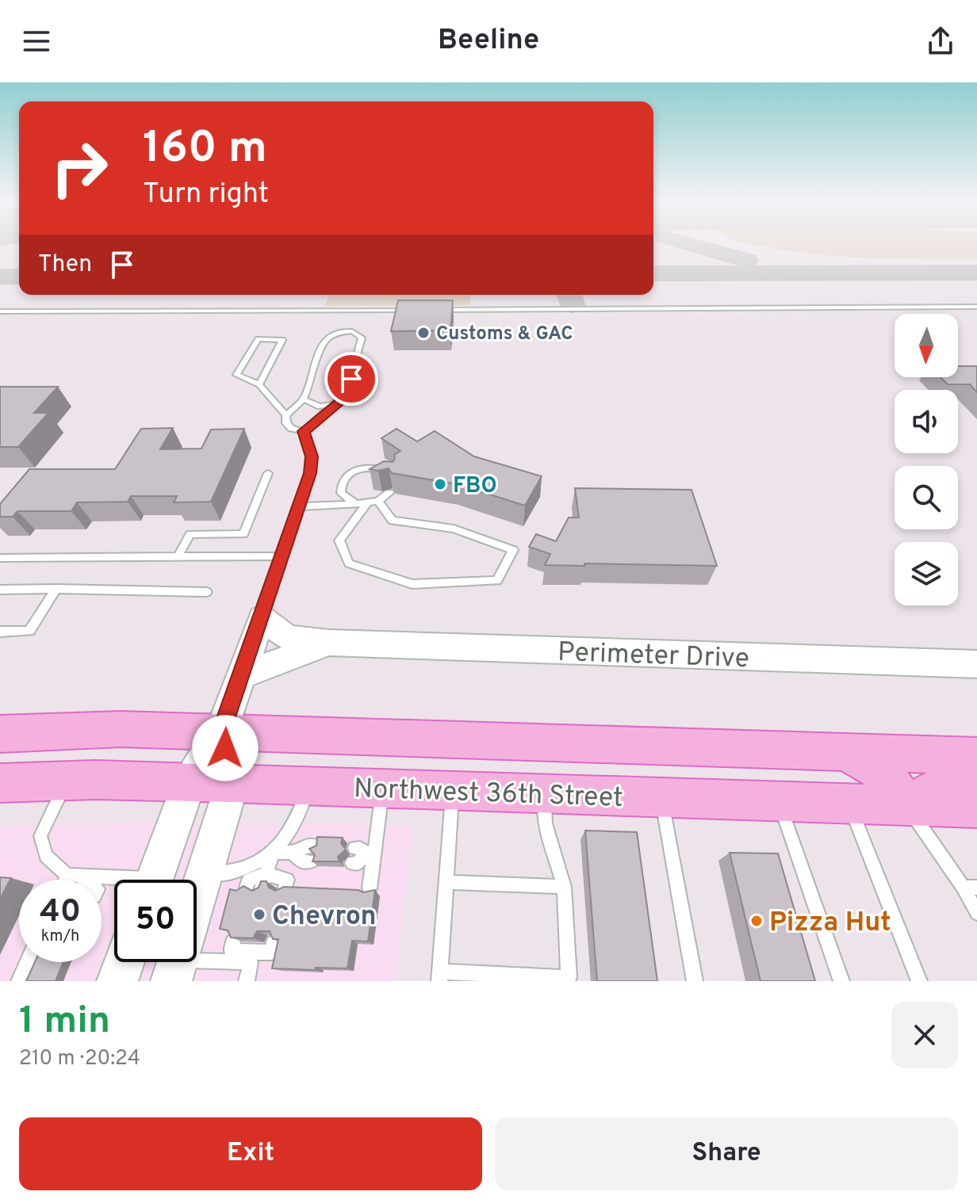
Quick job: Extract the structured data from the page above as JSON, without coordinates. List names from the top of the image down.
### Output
{
  "streets": {
    "main road": ["Northwest 36th Street"],
    "street": ["Perimeter Drive"]
  },
  "places": [
    "Customs & GAC",
    "FBO",
    "Chevron",
    "Pizza Hut"
  ],
  "north": "bottom",
  "page": {
    "header": "Beeline",
    "turn": ["160 m", "Turn right"],
    "then": "Then",
    "speed": "40 km/h",
    "limit": "50",
    "heading": ["1 min", "210 m · 20:24"],
    "buttons": ["Exit", "Share"]
  }
}
